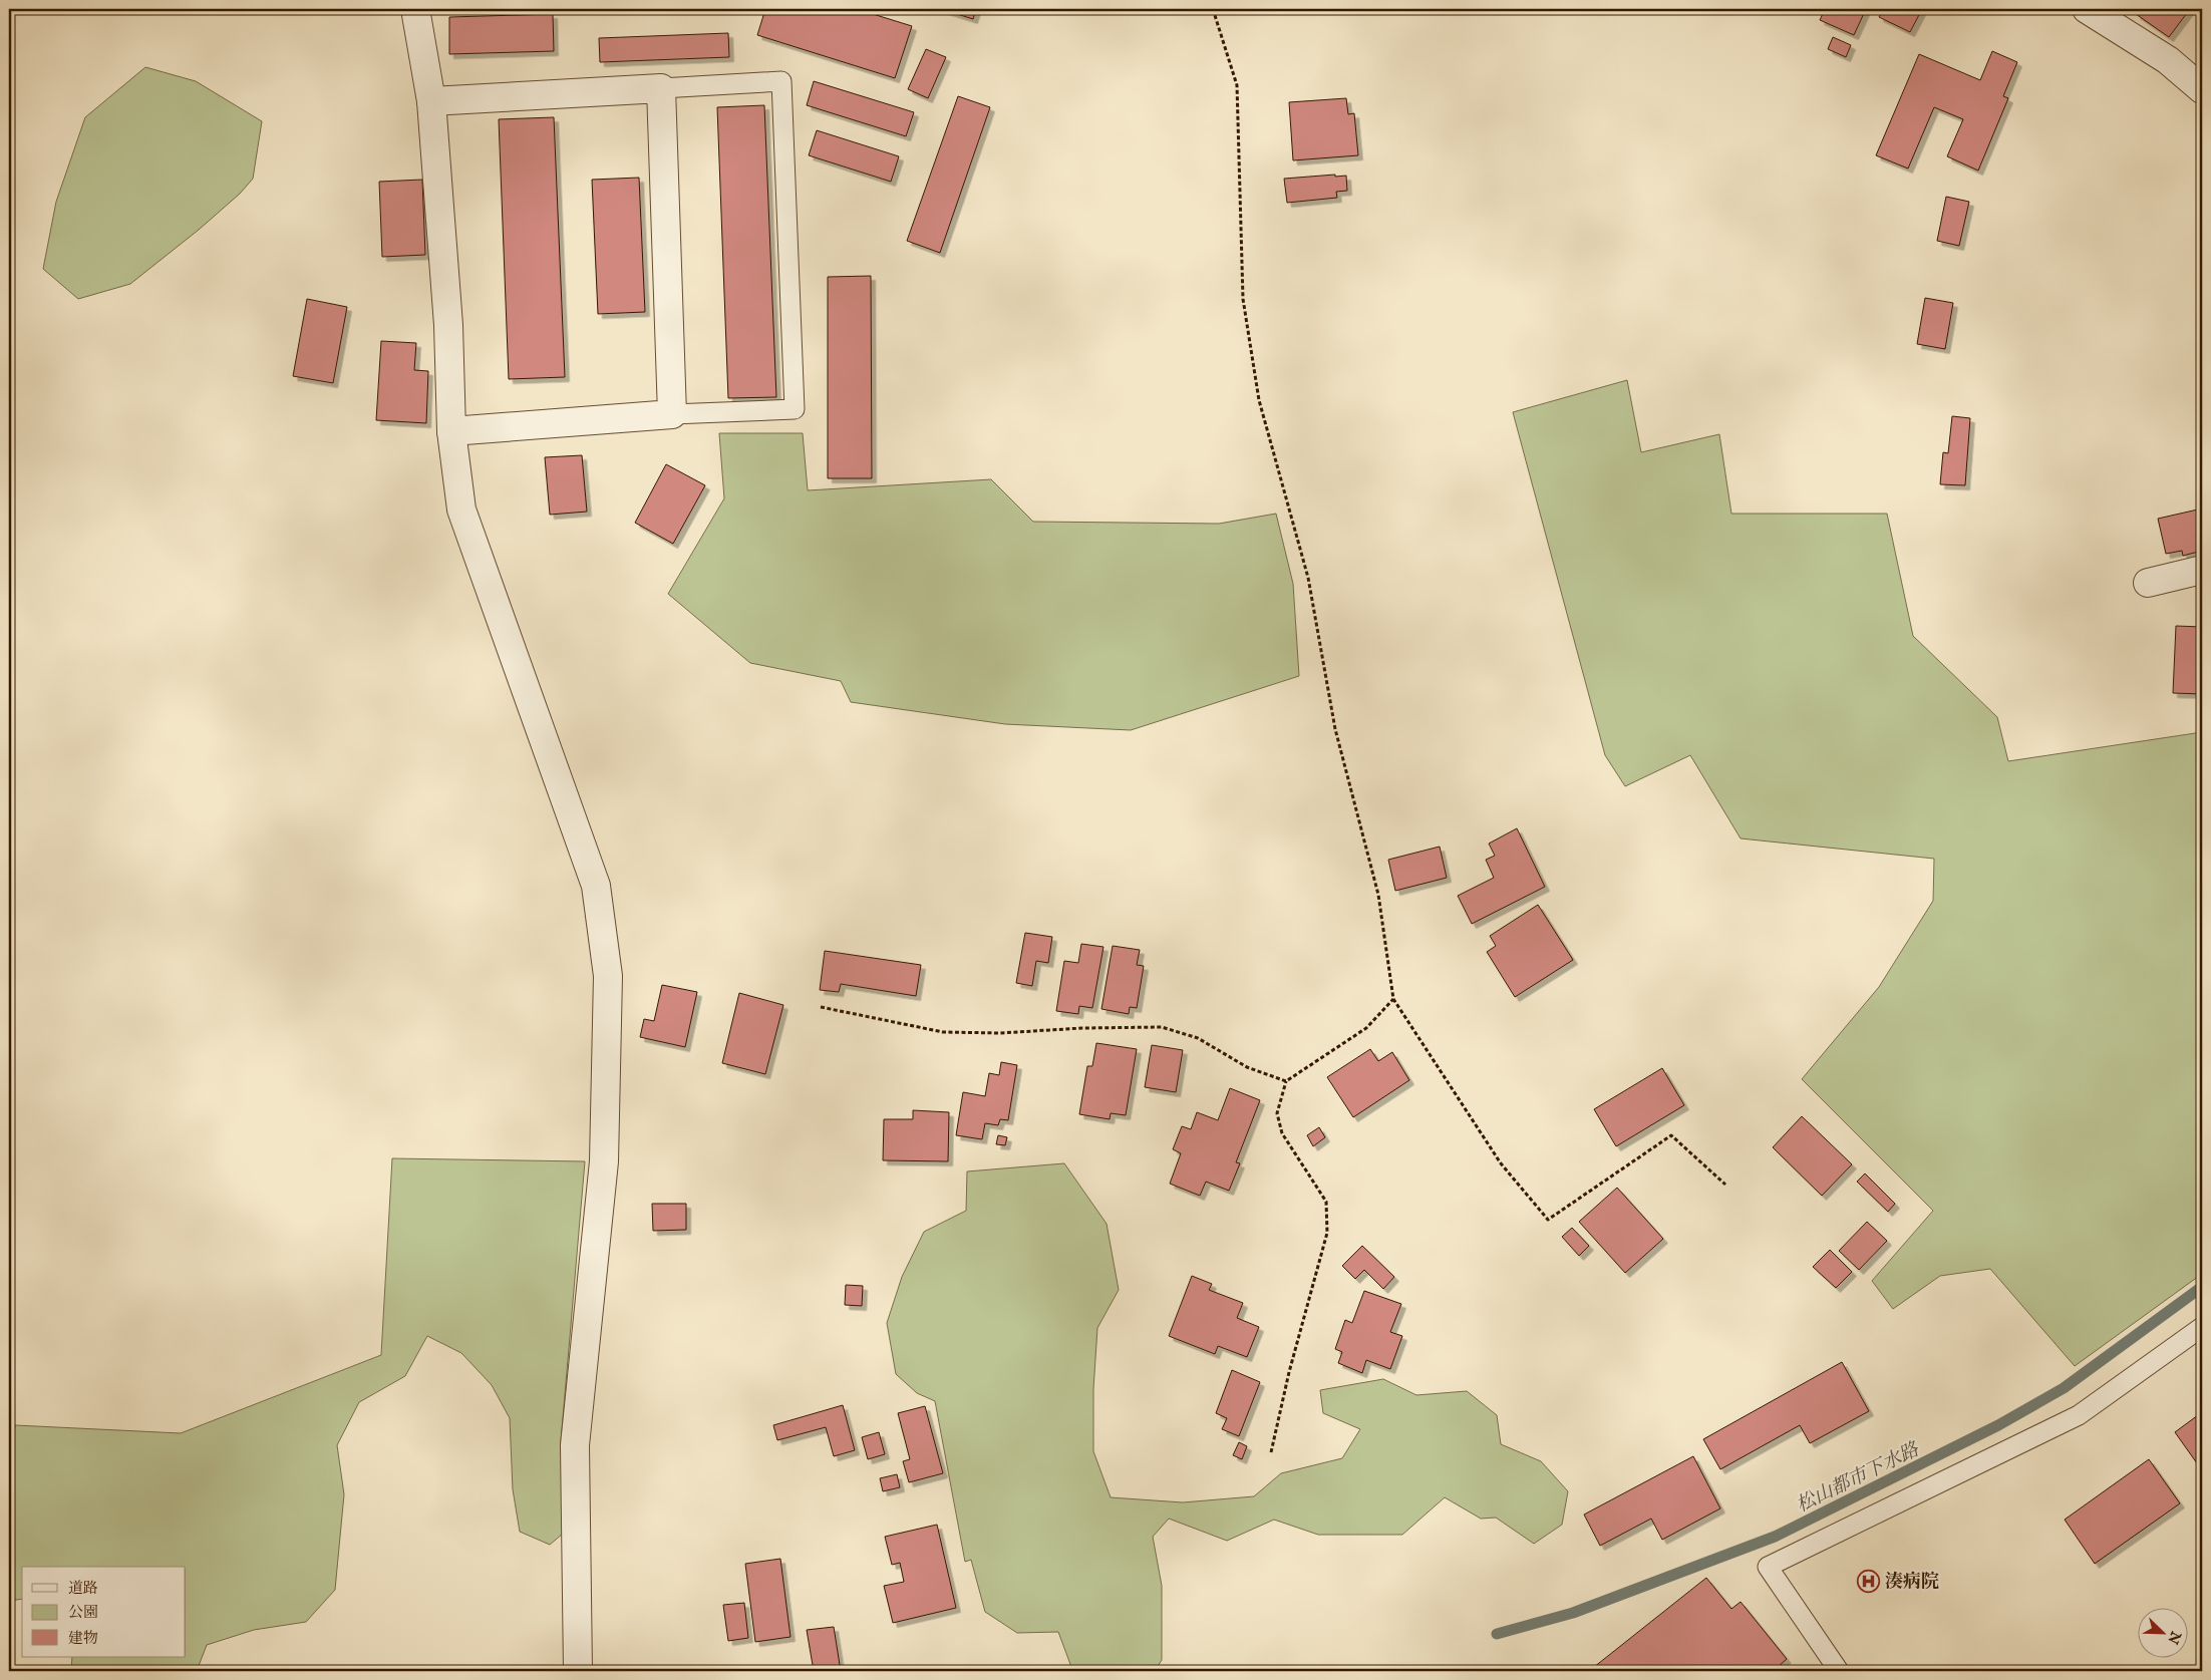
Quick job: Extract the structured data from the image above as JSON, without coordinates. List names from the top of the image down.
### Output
{
  "water": ["松山都市下水路"],
  "places": {
    "hospital": ["湊病院"]
  },
  "legend": ["道路", "公園", "建物"],
  "north": "bottom right"
}
